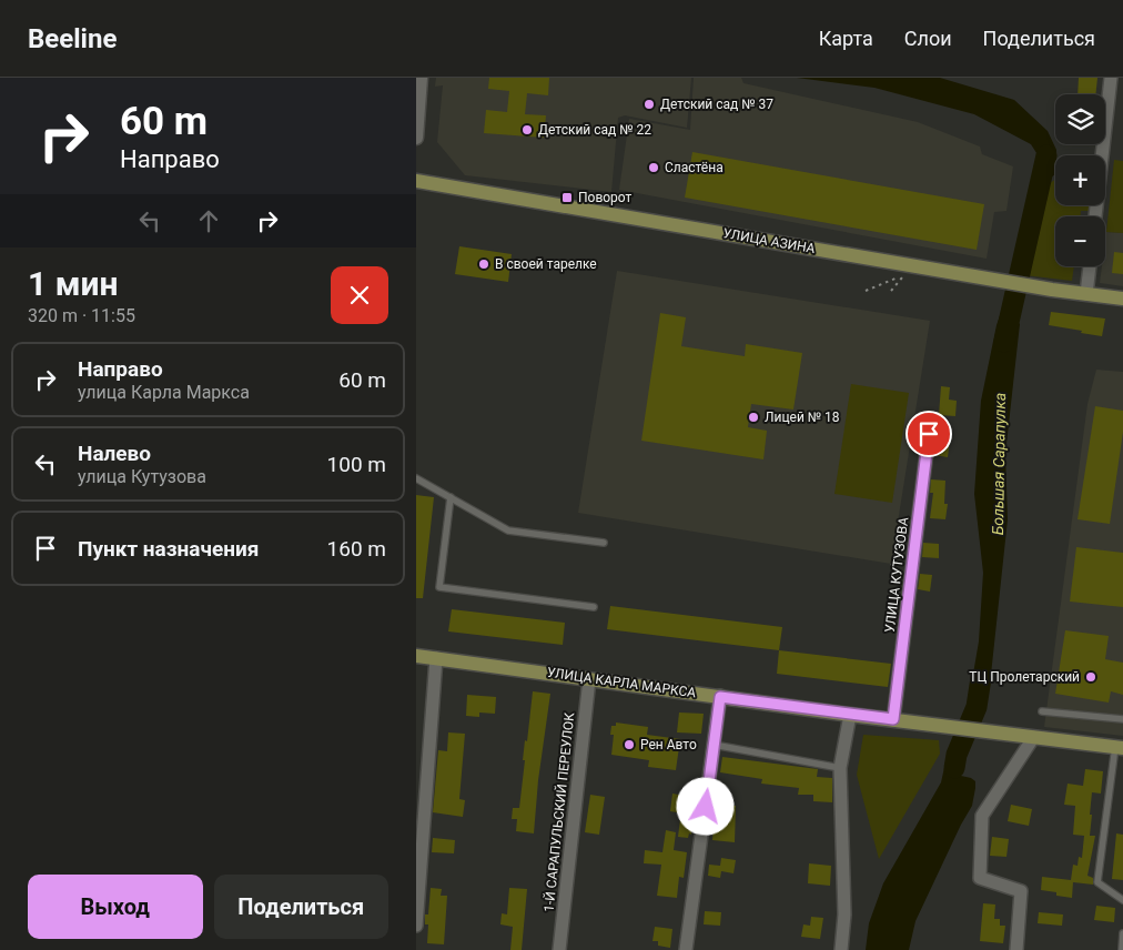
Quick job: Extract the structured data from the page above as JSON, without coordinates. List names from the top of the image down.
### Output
{
  "streets": {
    "main road": ["УЛИЦА АЗИНА", "УЛИЦА КАРЛА МАРКСА"],
    "street": ["УЛИЦА КУТУЗОВА", "1-Й САРАПУЛЬСКИЙ ПЕРЕУЛОК"]
  },
  "crossings": [
    ["УЛИЦА КУТУЗОВА", "УЛИЦА КАРЛА МАРКСА"],
    ["УЛИЦА КАРЛА МАРКСА", "1-Й САРАПУЛЬСКИЙ ПЕРЕУЛОК"]
  ],
  "water": ["Большая Сарапулка"],
  "places": {
    "other": [
      "Детский сад № 37",
      "Детский сад № 22",
      "Сластёна",
      "В своей тарелке",
      "Лицей № 18",
      "ТЦ Пролетарский",
      "Рен Авто"
    ],
    "transit": ["Поворот"]
  },
  "page": {
    "header": "Beeline",
    "nav": ["Карта", "Слои", "Поделиться"],
    "turn": ["60 m", "Направо"],
    "map_buttons": ["+", "−"],
    "heading": ["1 мин", "320 m · 11:55"],
    "list": [
      {
        "name": "Направо",
        "note": "улица Карла Маркса",
        "value": "60 m"
      },
      {
        "name": "Налево",
        "note": "улица Кутузова",
        "value": "100 m"
      },
      {
        "name": "Пункт назначения",
        "value": "160 m"
      }
    ],
    "buttons": ["Выход", "Поделиться"]
  }
}
